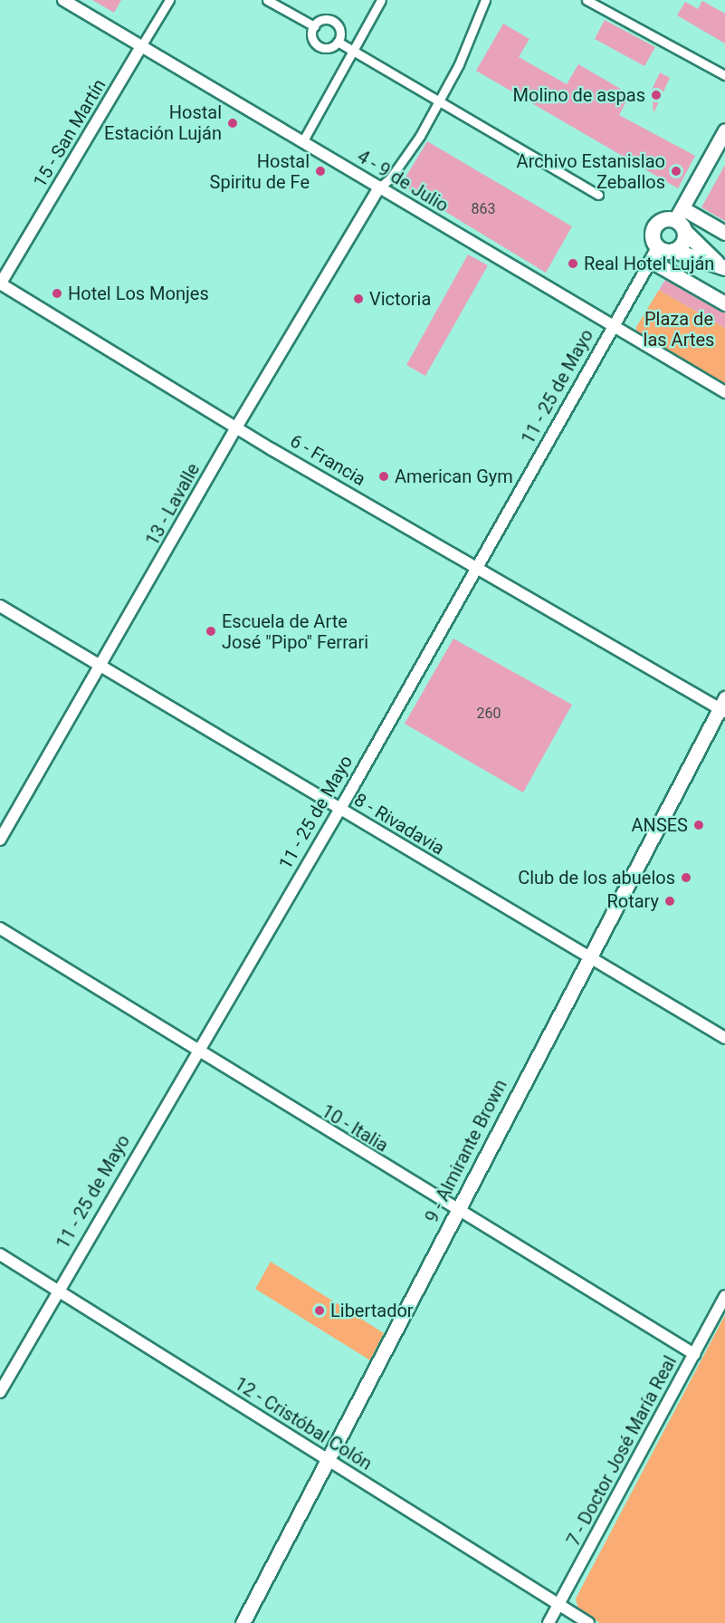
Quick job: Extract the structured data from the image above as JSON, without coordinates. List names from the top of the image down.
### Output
{
  "streets": {
    "street": [
      "15 - San Martín",
      "4 - 9 de Julio",
      "11 - 25 de Mayo",
      "6 - Francia",
      "13 - Lavalle",
      "8 - Rivadavia",
      "10 - Italia",
      "9 - Almirante Brown",
      "12 - Cristóbal Colón",
      "7 - Doctor José María Real"
    ]
  },
  "crossings": [
    ["15 - San Martín", "4 - 9 de Julio"],
    ["15 - San Martín", "6 - Francia"],
    ["4 - 9 de Julio", "11 - 25 de Mayo"],
    ["4 - 9 de Julio", "13 - Lavalle"],
    ["11 - 25 de Mayo", "6 - Francia"],
    ["11 - 25 de Mayo", "8 - Rivadavia"],
    ["11 - 25 de Mayo", "10 - Italia"],
    ["11 - 25 de Mayo", "12 - Cristóbal Colón"],
    ["6 - Francia", "13 - Lavalle"],
    ["6 - Francia", "9 - Almirante Brown"],
    ["13 - Lavalle", "8 - Rivadavia"],
    ["8 - Rivadavia", "9 - Almirante Brown"],
    ["10 - Italia", "9 - Almirante Brown"],
    ["10 - Italia", "7 - Doctor José María Real"],
    ["9 - Almirante Brown", "12 - Cristóbal Colón"],
    ["12 - Cristóbal Colón", "7 - Doctor José María Real"]
  ],
  "parks": ["Plaza de las Artes"],
  "places": [
    "Molino de aspas",
    "Hostal Estación Luján",
    "Hostal Spiritu de Fe",
    "Archivo Estanislao Zeballos",
    "Real Hotel Luján",
    "Hotel Los Monjes",
    "Victoria",
    "American Gym",
    "Escuela de Arte José \"Pipo\" Ferrari",
    "ANSES",
    "Club de los abuelos",
    "Rotary",
    "Libertador"
  ],
  "house_numbers": ["863", "260"]
}
